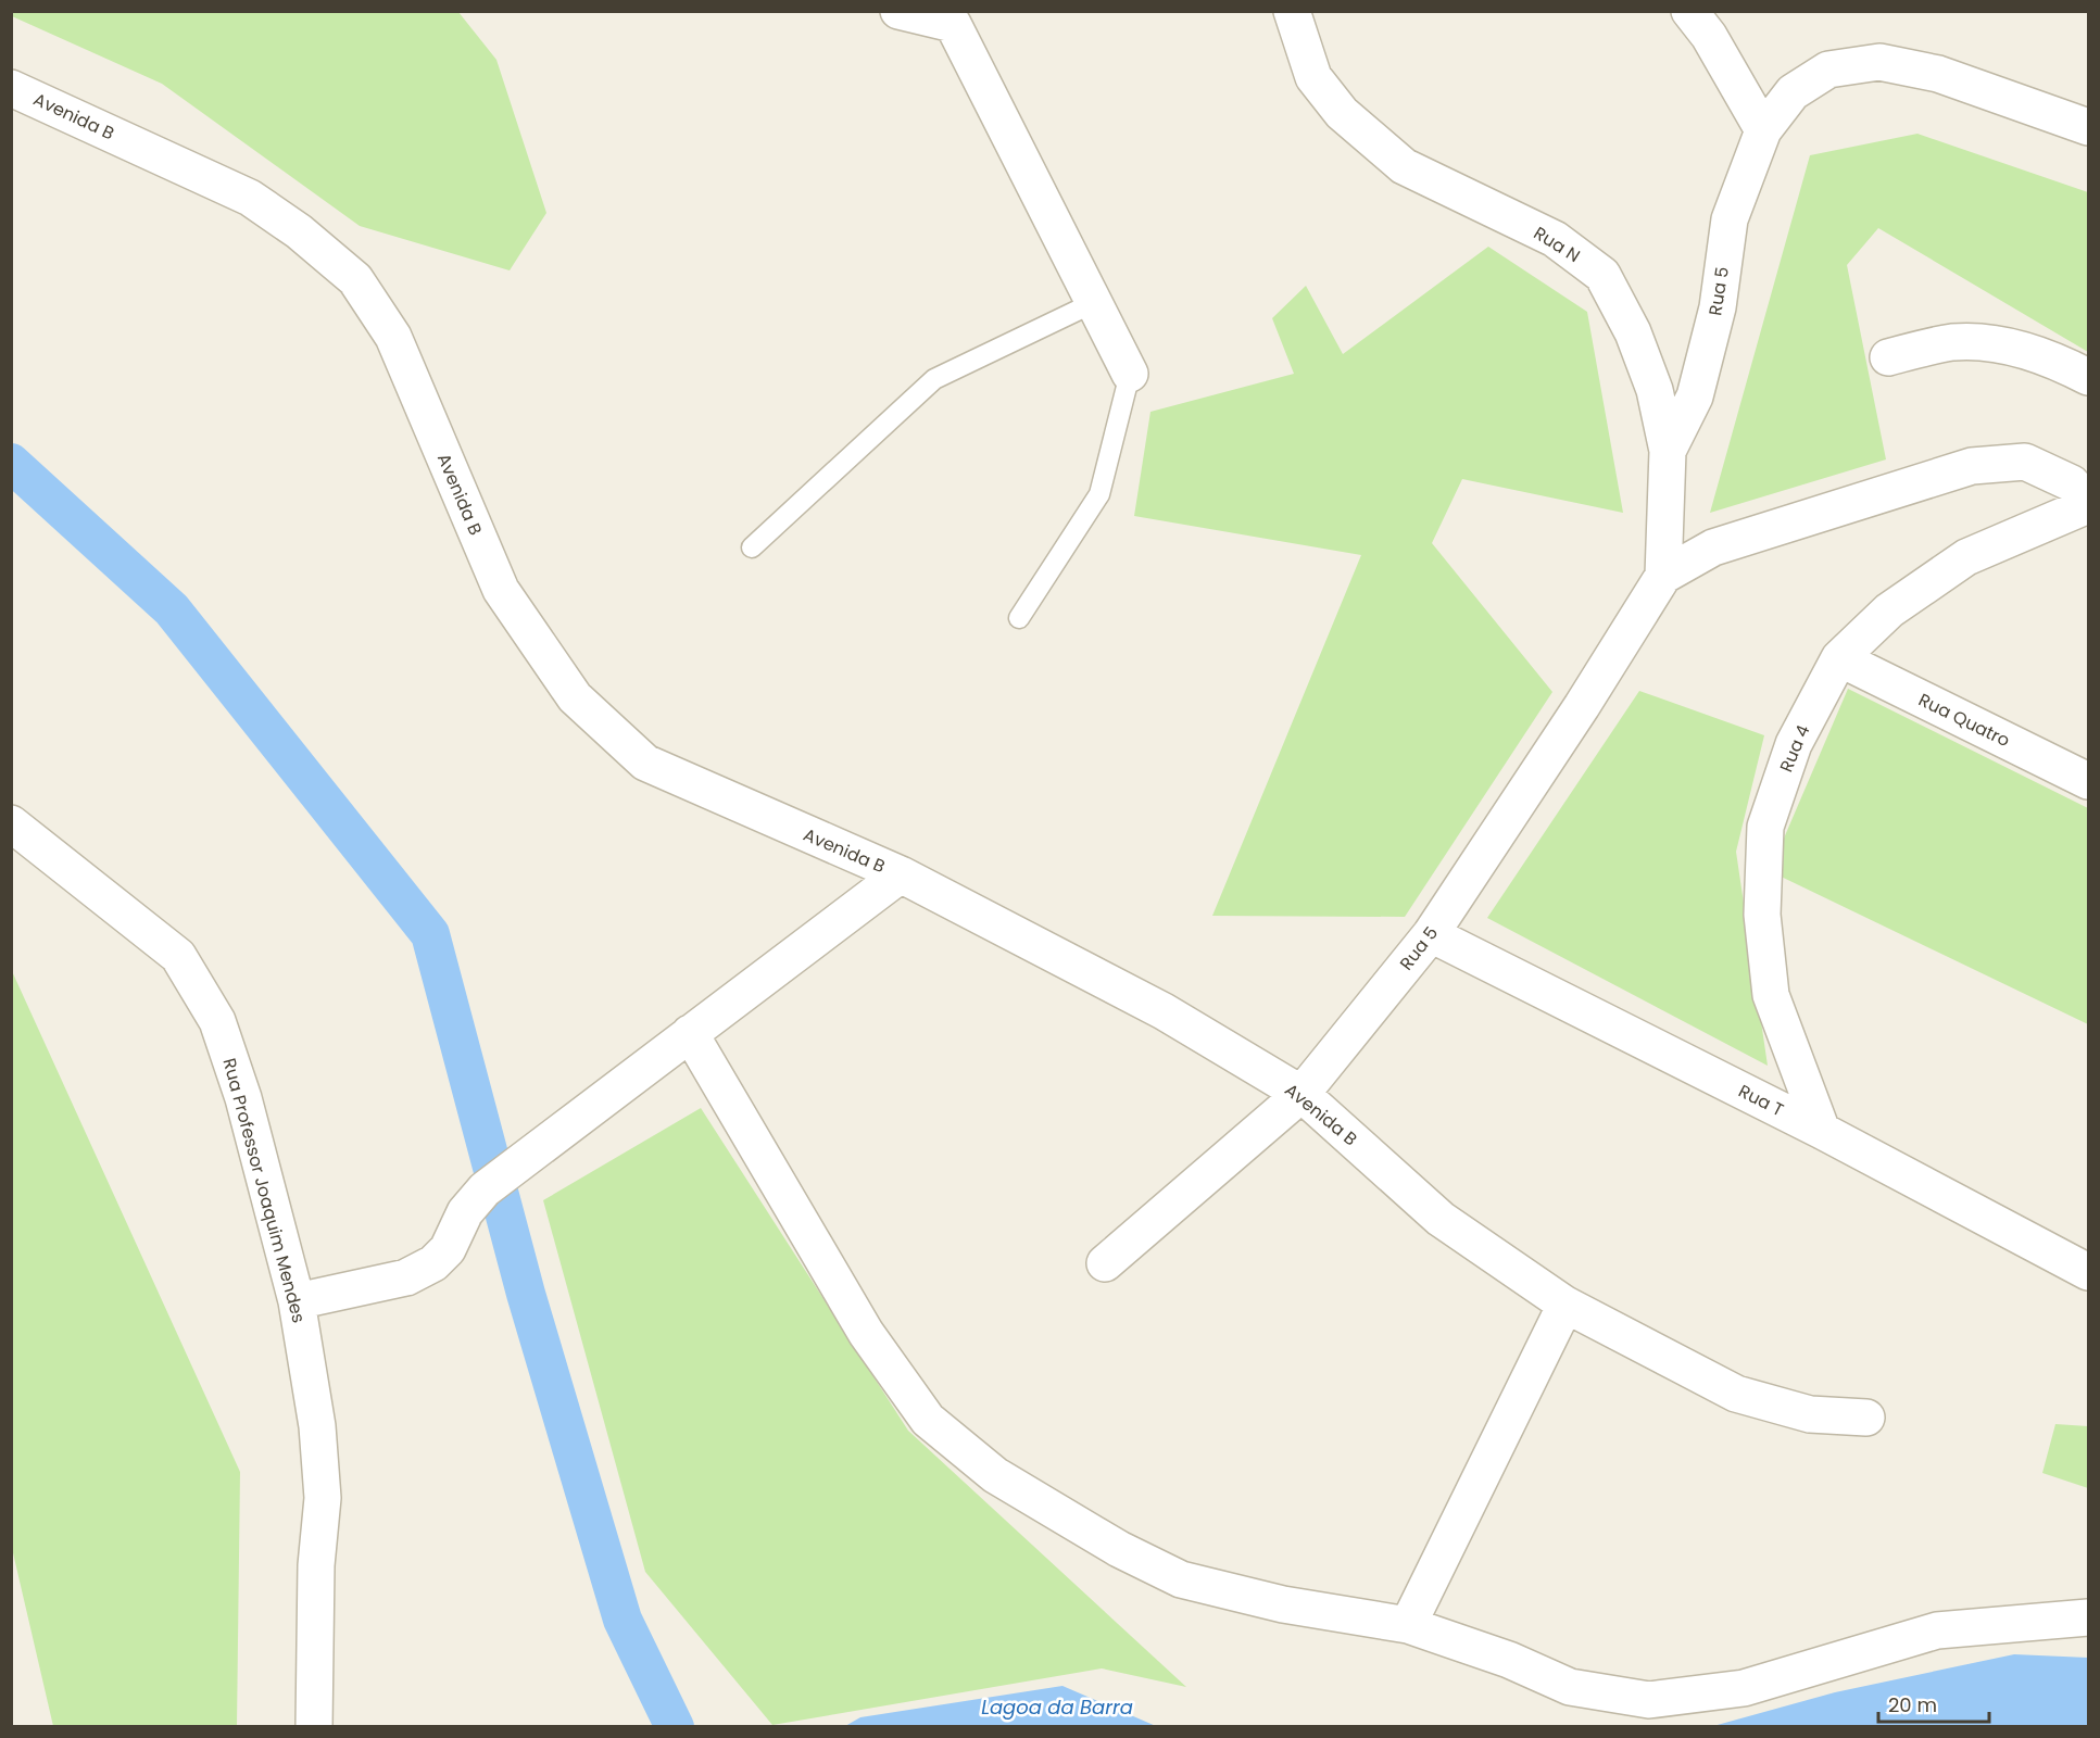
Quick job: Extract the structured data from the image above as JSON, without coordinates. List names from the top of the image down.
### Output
{
  "streets": {
    "street": [
      "Avenida B",
      "Rua N",
      "Rua 5",
      "Rua Quatro",
      "Rua 4",
      "Rua T",
      "Rua Professor Joaquim Mendes"
    ]
  },
  "crossings": [
    ["Avenida B", "Rua 5"],
    ["Rua N", "Rua 5"],
    ["Rua 5", "Rua T"],
    ["Rua Quatro", "Rua 4"],
    ["Rua 4", "Rua T"]
  ],
  "water": ["Lagoa da Barra"],
  "scale_bar": "20 m"
}
